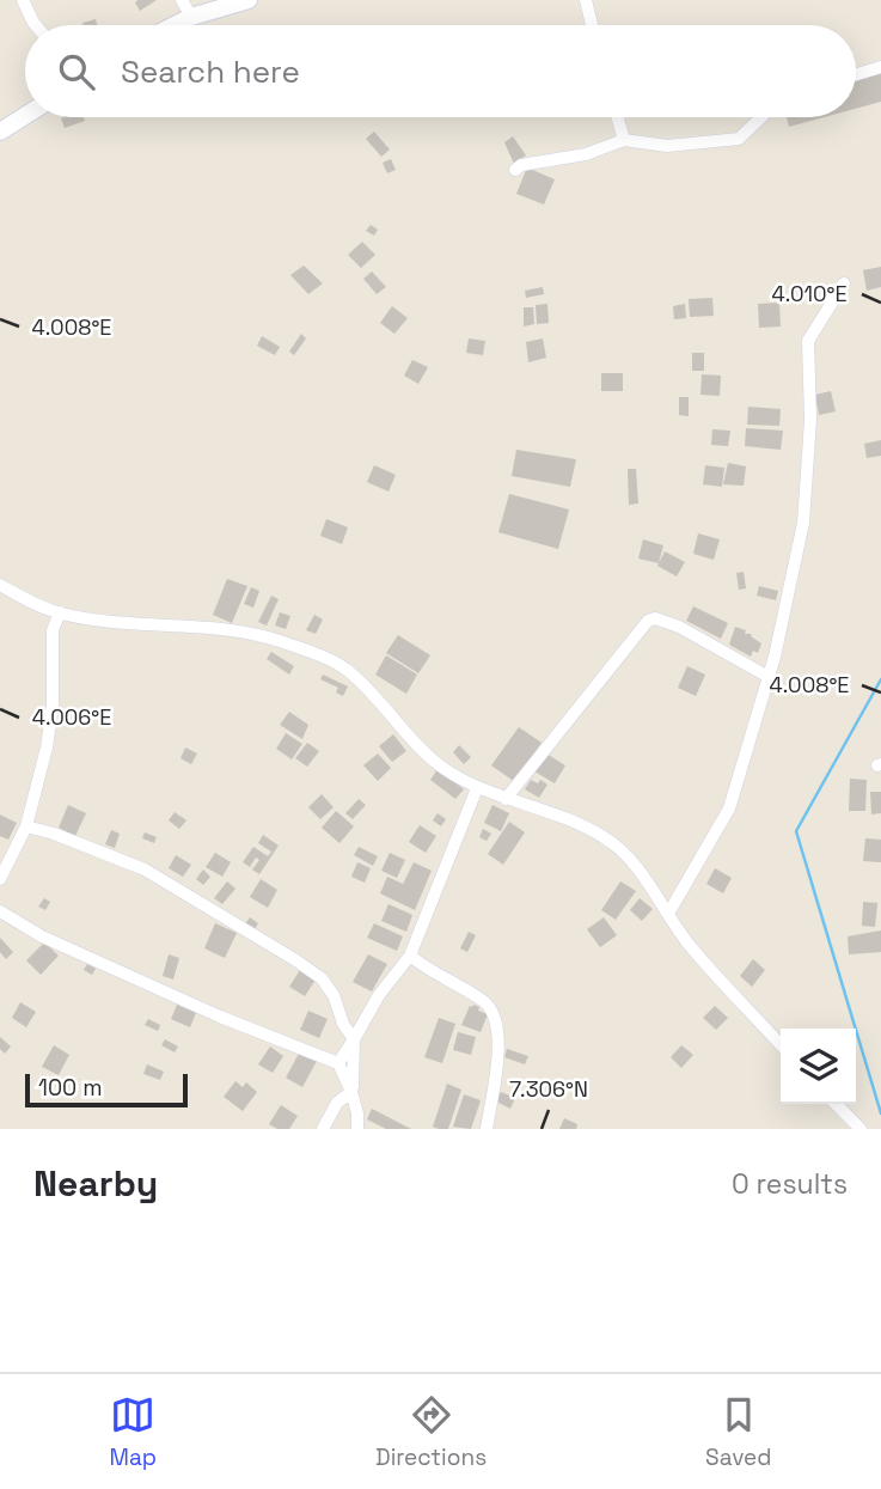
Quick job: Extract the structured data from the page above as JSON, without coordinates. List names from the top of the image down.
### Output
{
  "scale_bar": "100 m",
  "page": {
    "search": "Search here",
    "scale": "100 m",
    "heading": ["Nearby", "0 results"],
    "nav": ["Map", "Directions", "Saved"]
  },
  "coordinates": [
    "4.010°E",
    "4.008°E",
    "4.006°E",
    "7.306°N"
  ]
}
